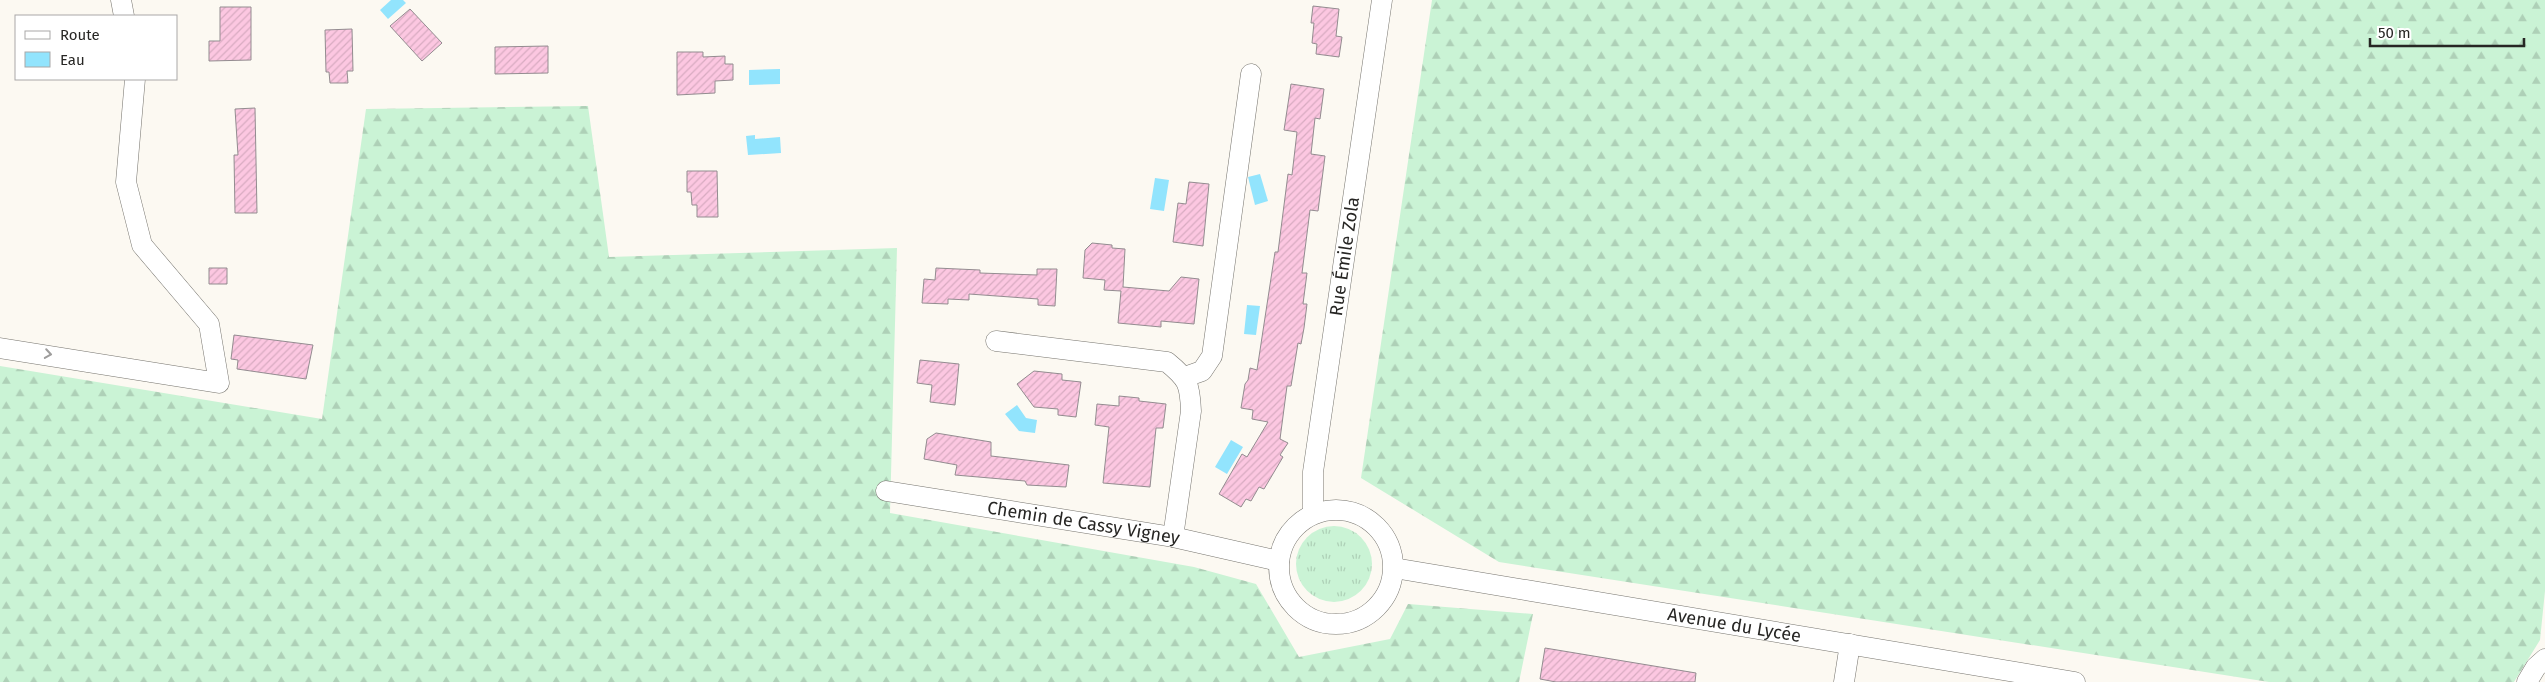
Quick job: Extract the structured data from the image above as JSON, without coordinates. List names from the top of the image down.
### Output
{
  "streets": {
    "street": ["Rue Émile Zola", "Chemin de Cassy Vigney", "Avenue du Lycée"]
  },
  "crossings": [
    ["Rue Émile Zola", "Chemin de Cassy Vigney"],
    ["Rue Émile Zola", "Avenue du Lycée"],
    ["Chemin de Cassy Vigney", "Avenue du Lycée"]
  ],
  "legend": ["Route", "Eau"],
  "scale_bar": "50 m"
}
